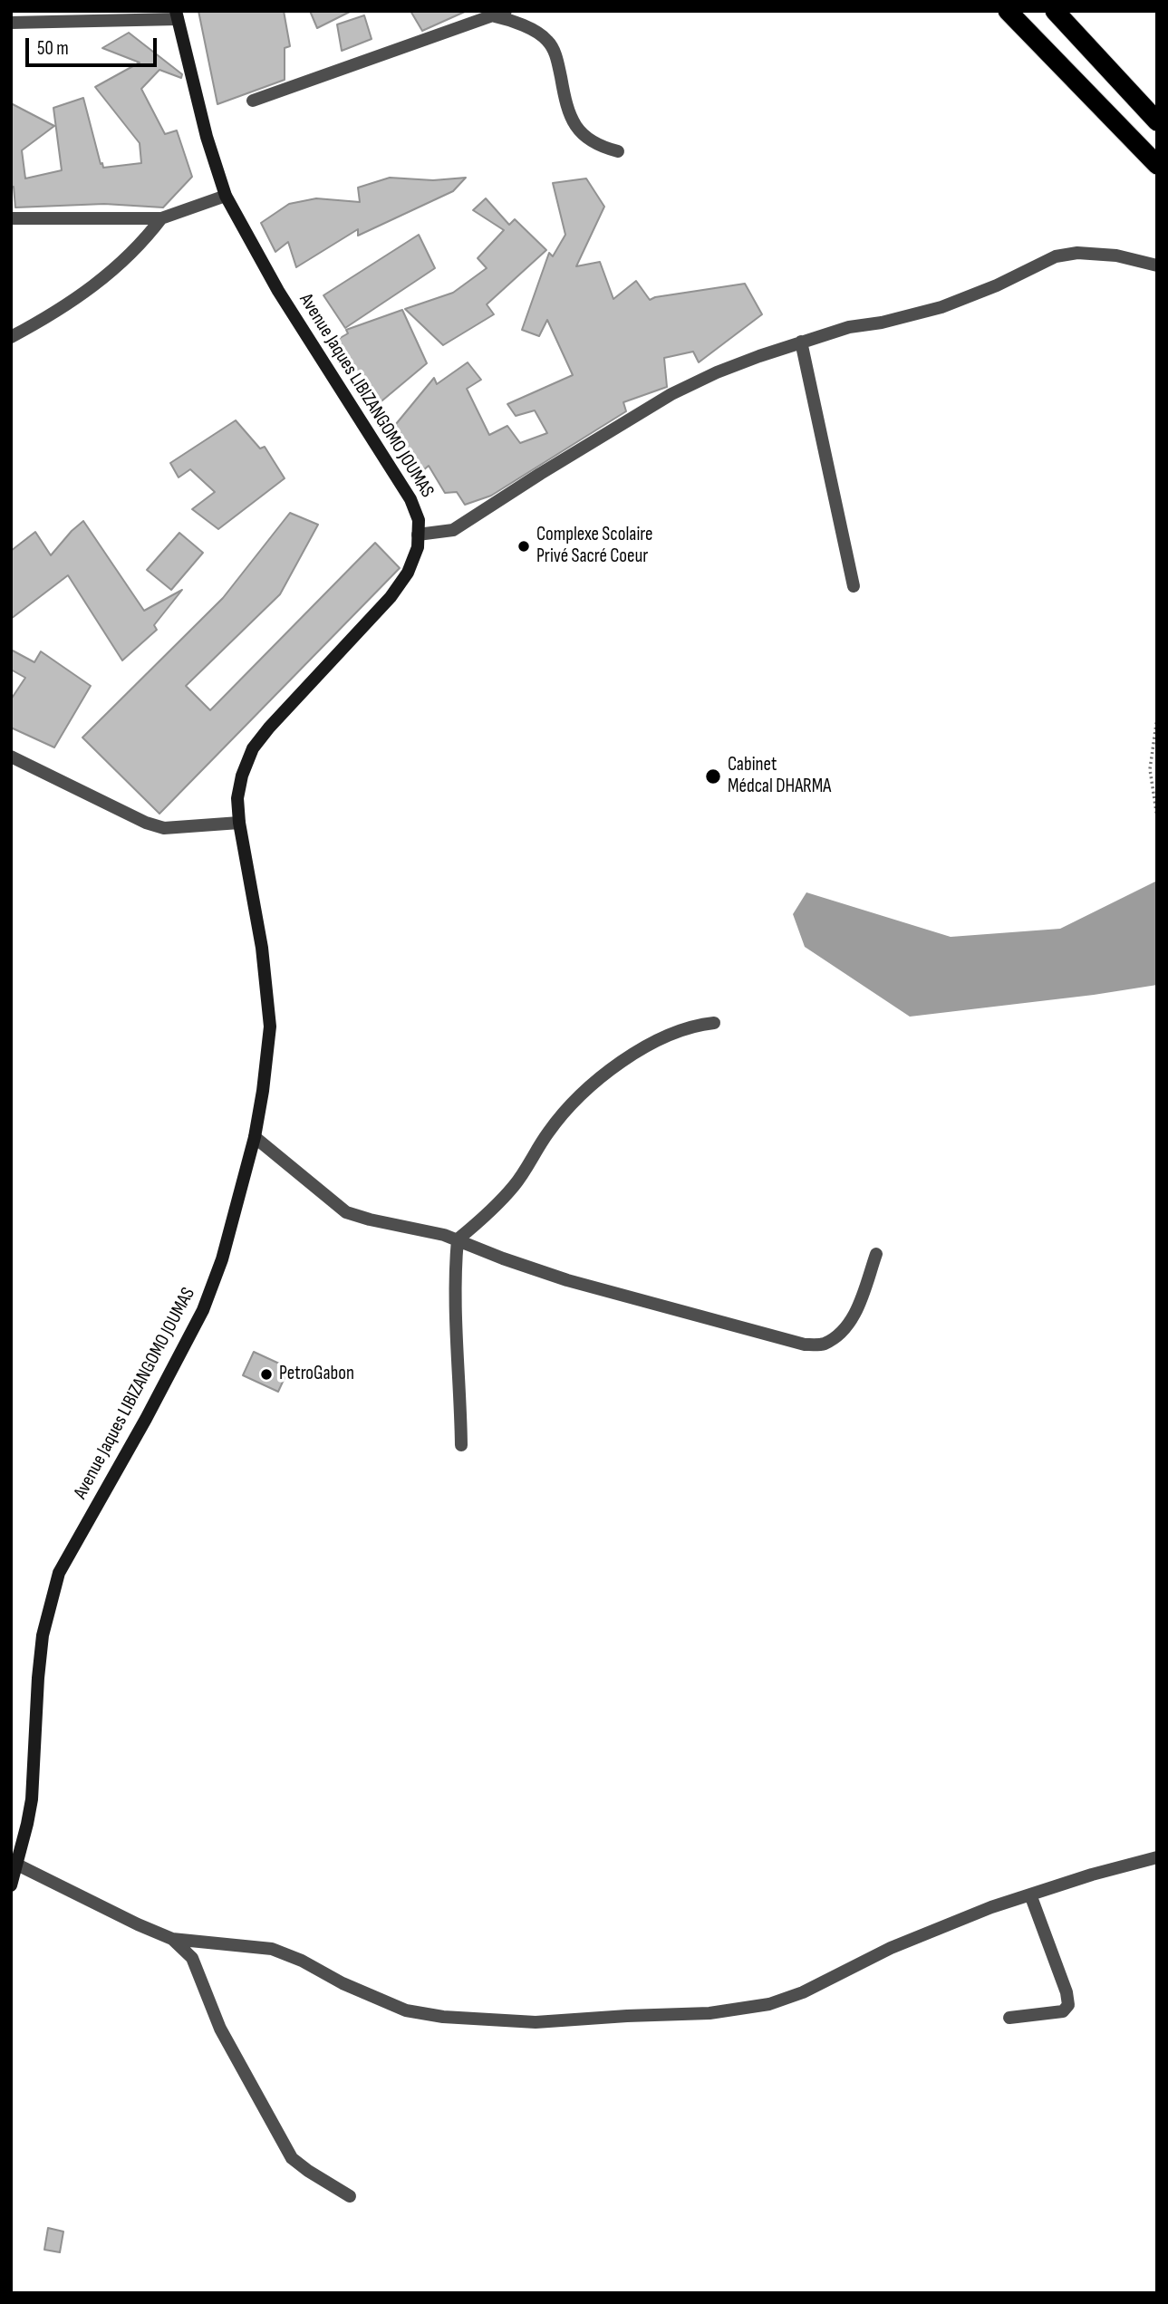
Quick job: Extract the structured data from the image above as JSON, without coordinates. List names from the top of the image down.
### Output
{
  "streets": {
    "main road": ["Avenue Jaques LIBIZANGOMO JOUMAS"]
  },
  "places": ["Complexe Scolaire Privé Sacré Coeur", "Cabinet Médcal DHARMA", "PetroGabon"],
  "scale_bar": "50 m"
}
